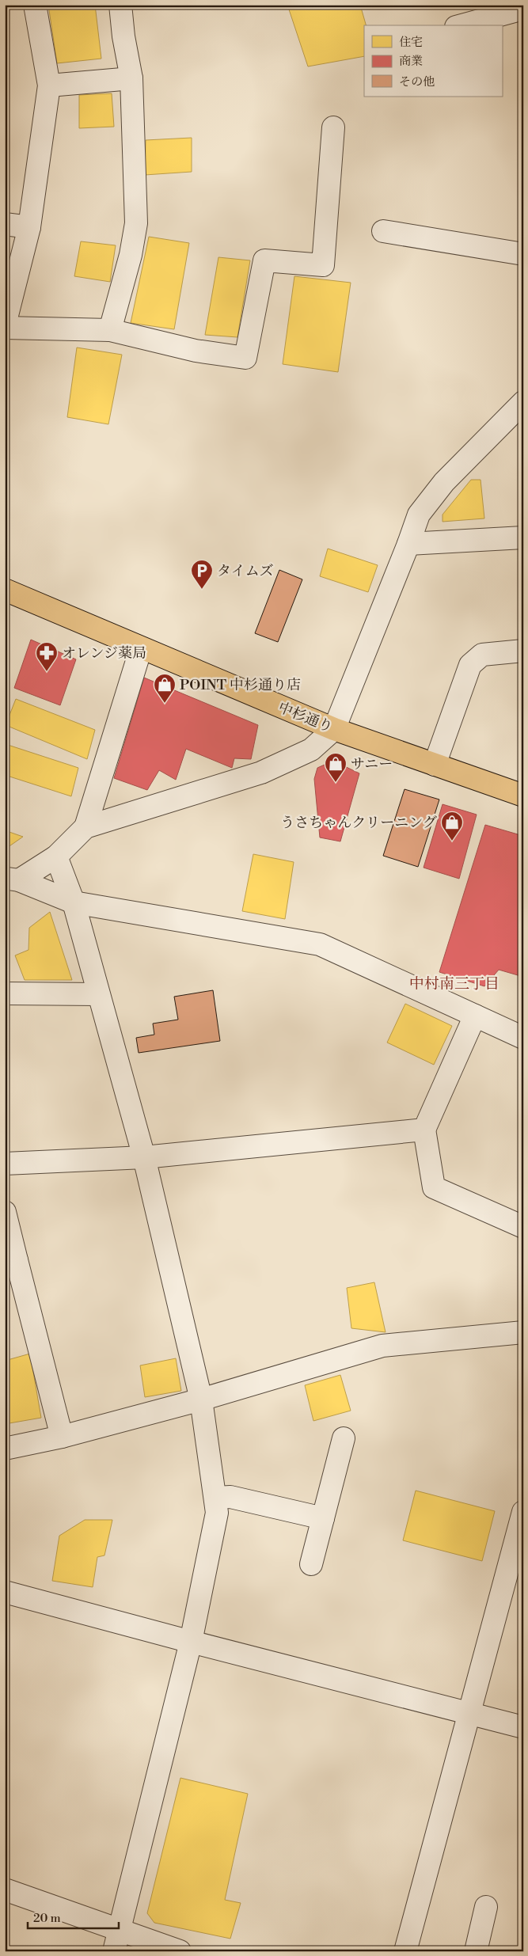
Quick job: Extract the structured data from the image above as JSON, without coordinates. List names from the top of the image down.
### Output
{
  "streets": {
    "main road": ["中杉通り"]
  },
  "districts": ["中村南三丁目"],
  "places": {
    "parking": ["タイムズ"],
    "pharmacy": ["オレンジ薬局"],
    "shop": ["POINT 中杉通り店", "サニー", "うさちゃんクリーニング"]
  },
  "legend": ["住宅", "商業", "その他"],
  "scale_bar": "20 m"
}
